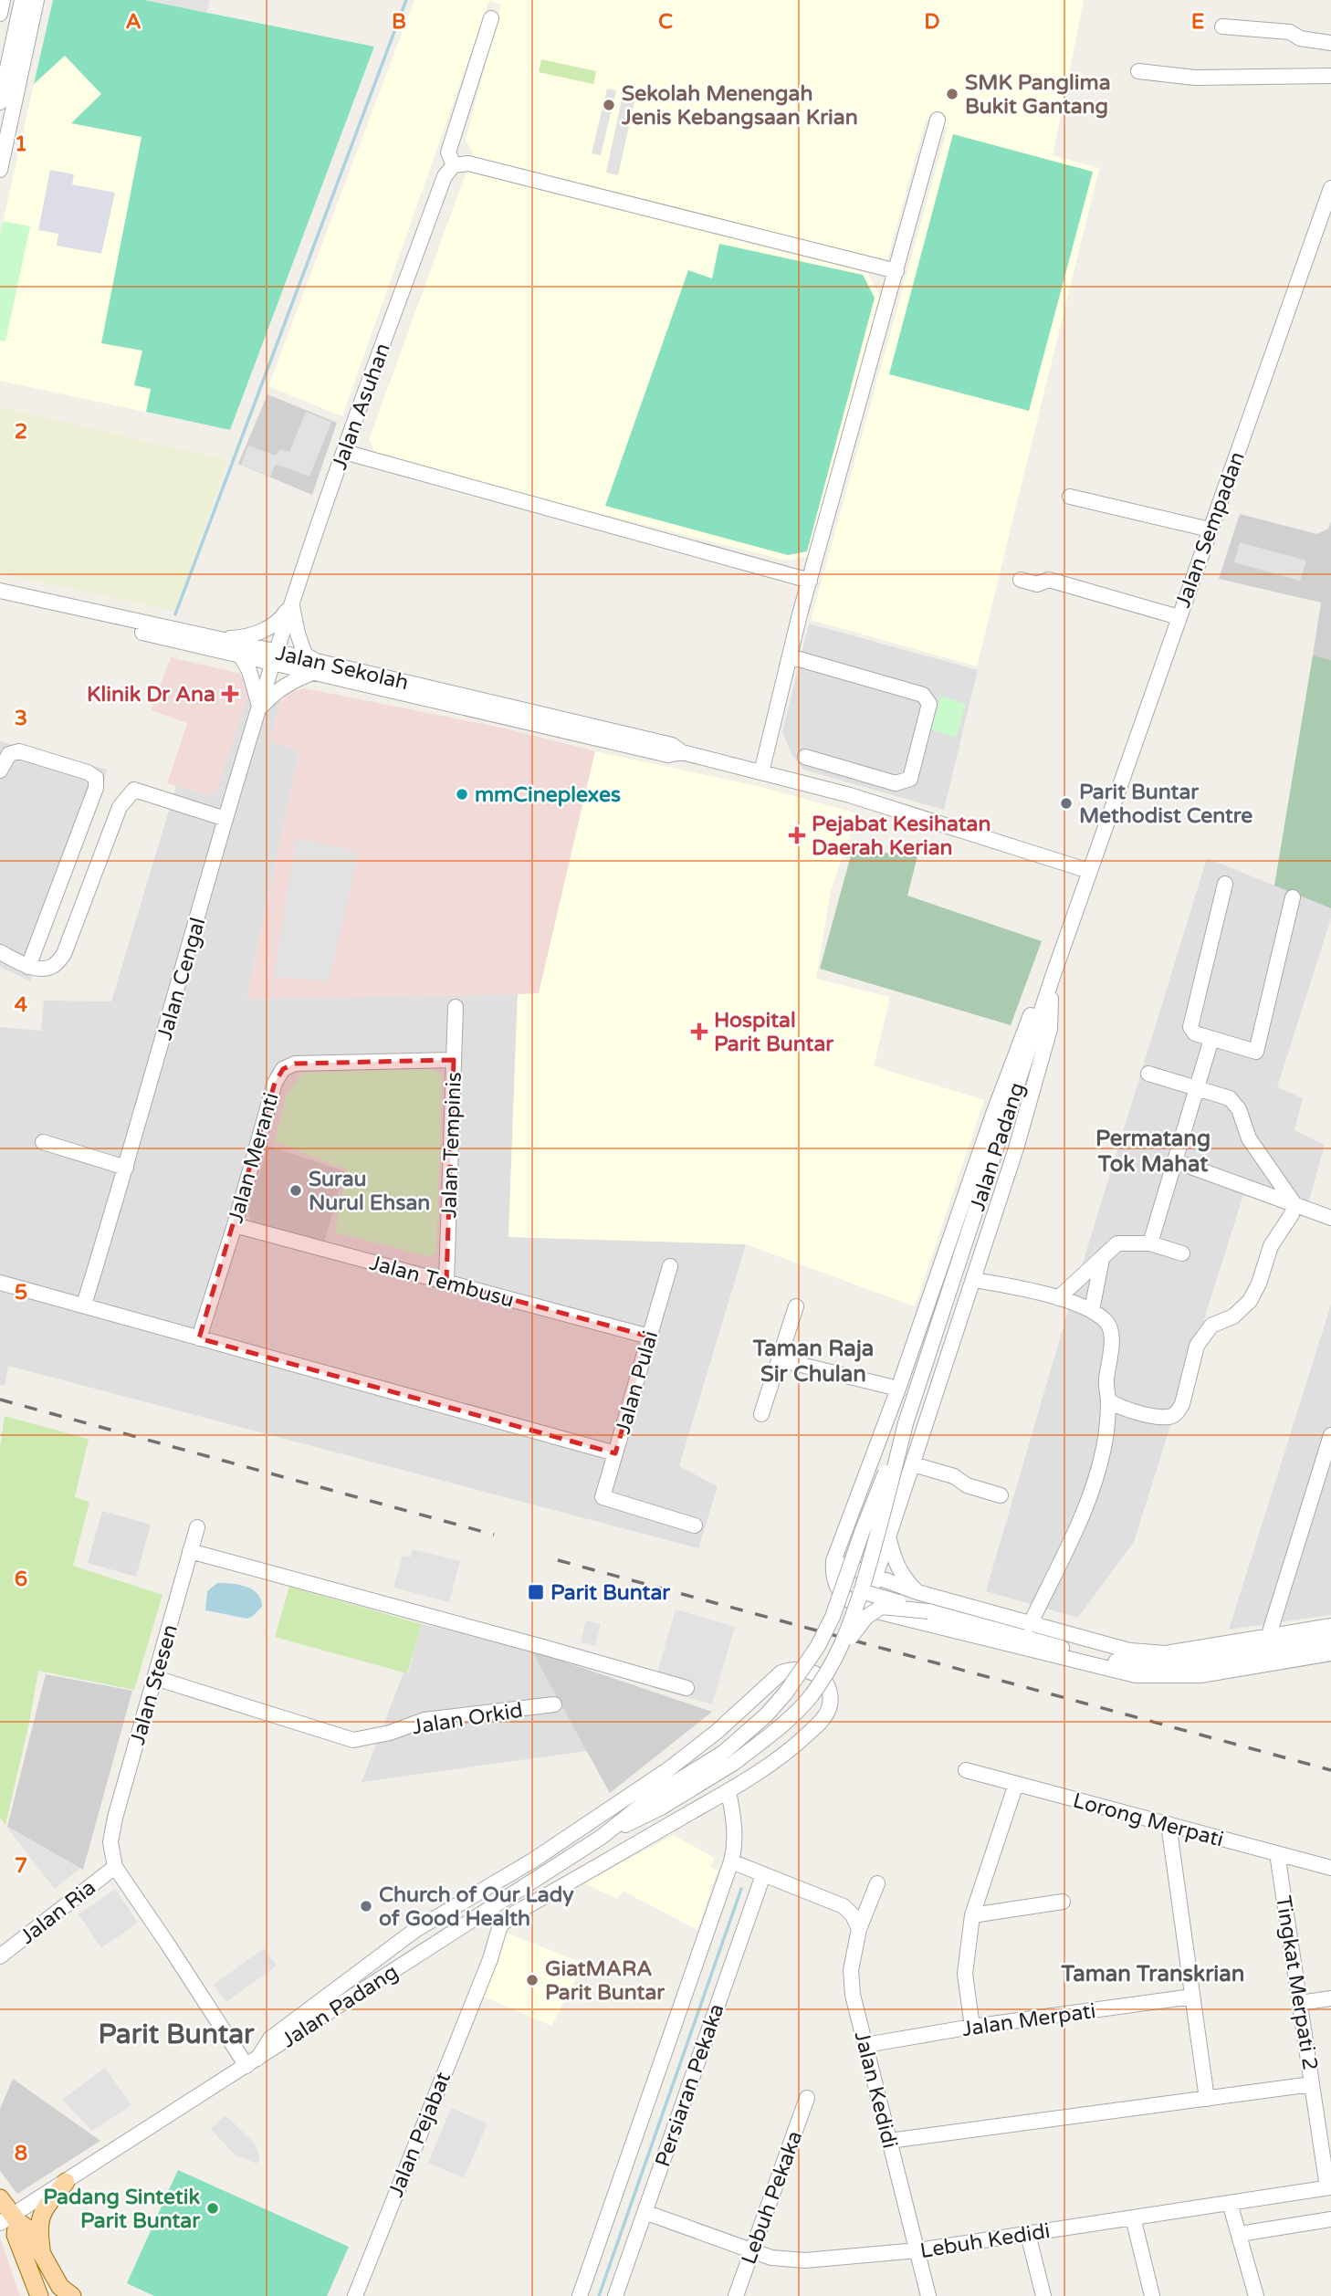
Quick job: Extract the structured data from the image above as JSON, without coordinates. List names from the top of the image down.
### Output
{
  "streets": {
    "street": [
      "Jalan Asuhan",
      "Jalan Sempadan",
      "Jalan Sekolah",
      "Jalan Cengal",
      "Jalan Tempinis",
      "Jalan Padang",
      "Jalan Meranti",
      "Jalan Tembusu",
      "Jalan Pulai",
      "Jalan Stesen",
      "Jalan Orkid",
      "Lorong Merpati",
      "Jalan Ria",
      "Tingkat Merpati 2",
      "Jalan Merpati",
      "Persiaran Pekaka",
      "Jalan Kedidi",
      "Jalan Pejabat",
      "Lebuh Pekaka",
      "Lebuh Kedidi"
    ]
  },
  "crossings": [
    ["Jalan Asuhan", "Jalan Sekolah"],
    ["Jalan Asuhan", "Jalan Cengal"],
    ["Jalan Sempadan", "Jalan Sekolah"],
    ["Jalan Sempadan", "Jalan Padang"],
    ["Jalan Sekolah", "Jalan Cengal"],
    ["Jalan Sekolah", "Jalan Padang"],
    ["Jalan Tempinis", "Jalan Meranti"],
    ["Jalan Tempinis", "Jalan Tembusu"],
    ["Jalan Meranti", "Jalan Tembusu"],
    ["Jalan Tembusu", "Jalan Pulai"],
    ["Jalan Stesen", "Jalan Orkid"],
    ["Jalan Stesen", "Jalan Ria"],
    ["Lorong Merpati", "Tingkat Merpati 2"],
    ["Tingkat Merpati 2", "Lebuh Kedidi"],
    ["Jalan Merpati", "Jalan Kedidi"],
    ["Persiaran Pekaka", "Lebuh Kedidi"],
    ["Jalan Kedidi", "Lebuh Kedidi"],
    ["Lebuh Pekaka", "Lebuh Kedidi"]
  ],
  "districts": [
    "Permatang Tok Mahat",
    "Taman Raja Sir Chulan",
    "Taman Transkrian",
    "Parit Buntar"
  ],
  "places": {
    "other": [
      "SMK Panglima Bukit Gantang",
      "Sekolah Menengah Jenis Kebangsaan Krian",
      "mmCineplexes",
      "Parit Buntar Methodist Centre",
      "Surau Nurul Ehsan",
      "Church of Our Lady of Good Health",
      "GiatMARA Parit Buntar",
      "Padang Sintetik Parit Buntar"
    ],
    "health": ["Klinik Dr Ana", "Pejabat Kesihatan Daerah Kerian", "Hospital Parit Buntar"],
    "transit": ["Parit Buntar"]
  },
  "grid": {
    "columns": [
      "A",
      "B",
      "C",
      "D",
      "E"
    ],
    "rows": [
      "1",
      "2",
      "3",
      "4",
      "5",
      "6",
      "7",
      "8"
    ]
  }
}
